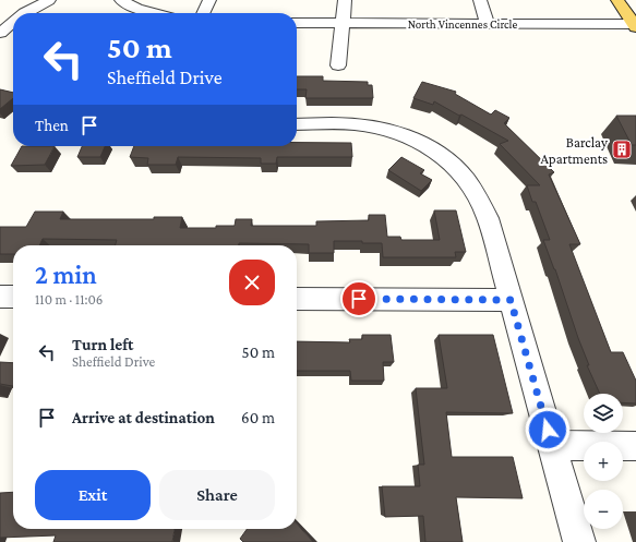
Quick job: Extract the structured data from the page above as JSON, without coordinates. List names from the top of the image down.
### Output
{
  "streets": {
    "street": ["North Vincennes Circle"]
  },
  "places": {
    "building": ["Barclay Apartments"]
  },
  "page": {
    "turn": ["50 m", "Sheffield Drive"],
    "then": "Then",
    "heading": ["2 min", "110 m · 11:06"],
    "list": [
      {
        "name": "Turn left",
        "note": "Sheffield Drive",
        "value": "50 m"
      },
      {
        "name": "Arrive at destination",
        "value": "60 m"
      }
    ],
    "map_buttons": ["+", "−"],
    "buttons": ["Exit", "Share"]
  }
}
